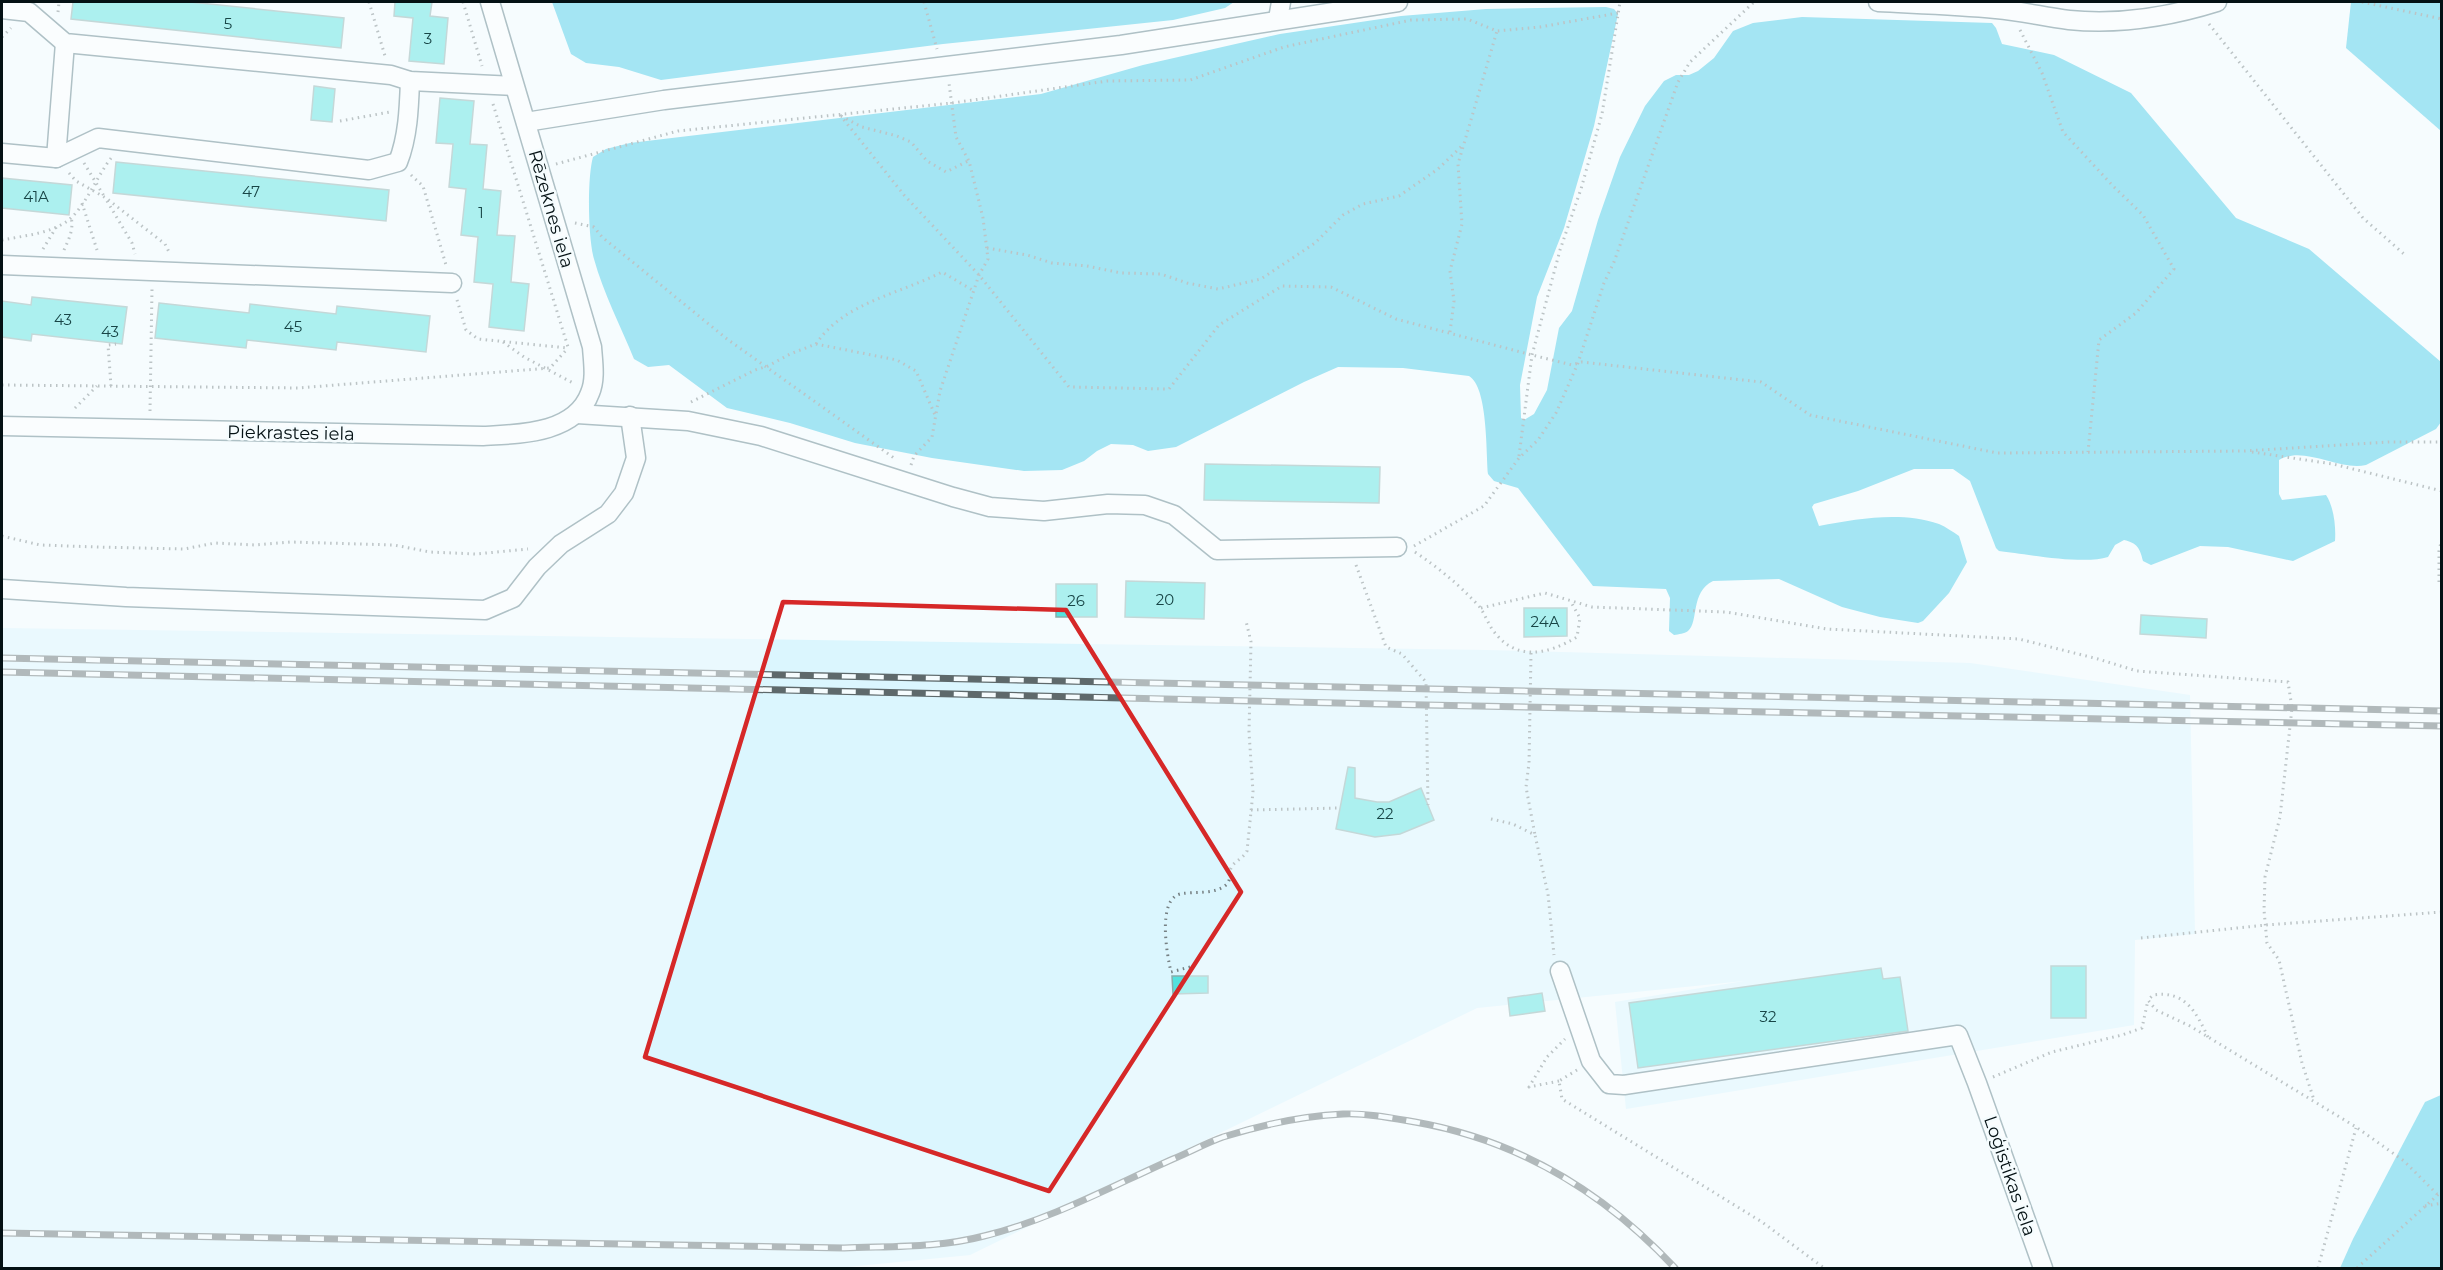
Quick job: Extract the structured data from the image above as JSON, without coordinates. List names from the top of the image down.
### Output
{
  "streets": {
    "street": ["Rēzeknes iela", "Piekrastes iela", "Loģistikas iela"]
  },
  "crossings": [
    ["Rēzeknes iela", "Piekrastes iela"]
  ],
  "house_numbers": [
    "5",
    "3",
    "47",
    "41A",
    "1",
    "43",
    "45",
    "43",
    "20",
    "26",
    "24A",
    "22",
    "32"
  ]
}
